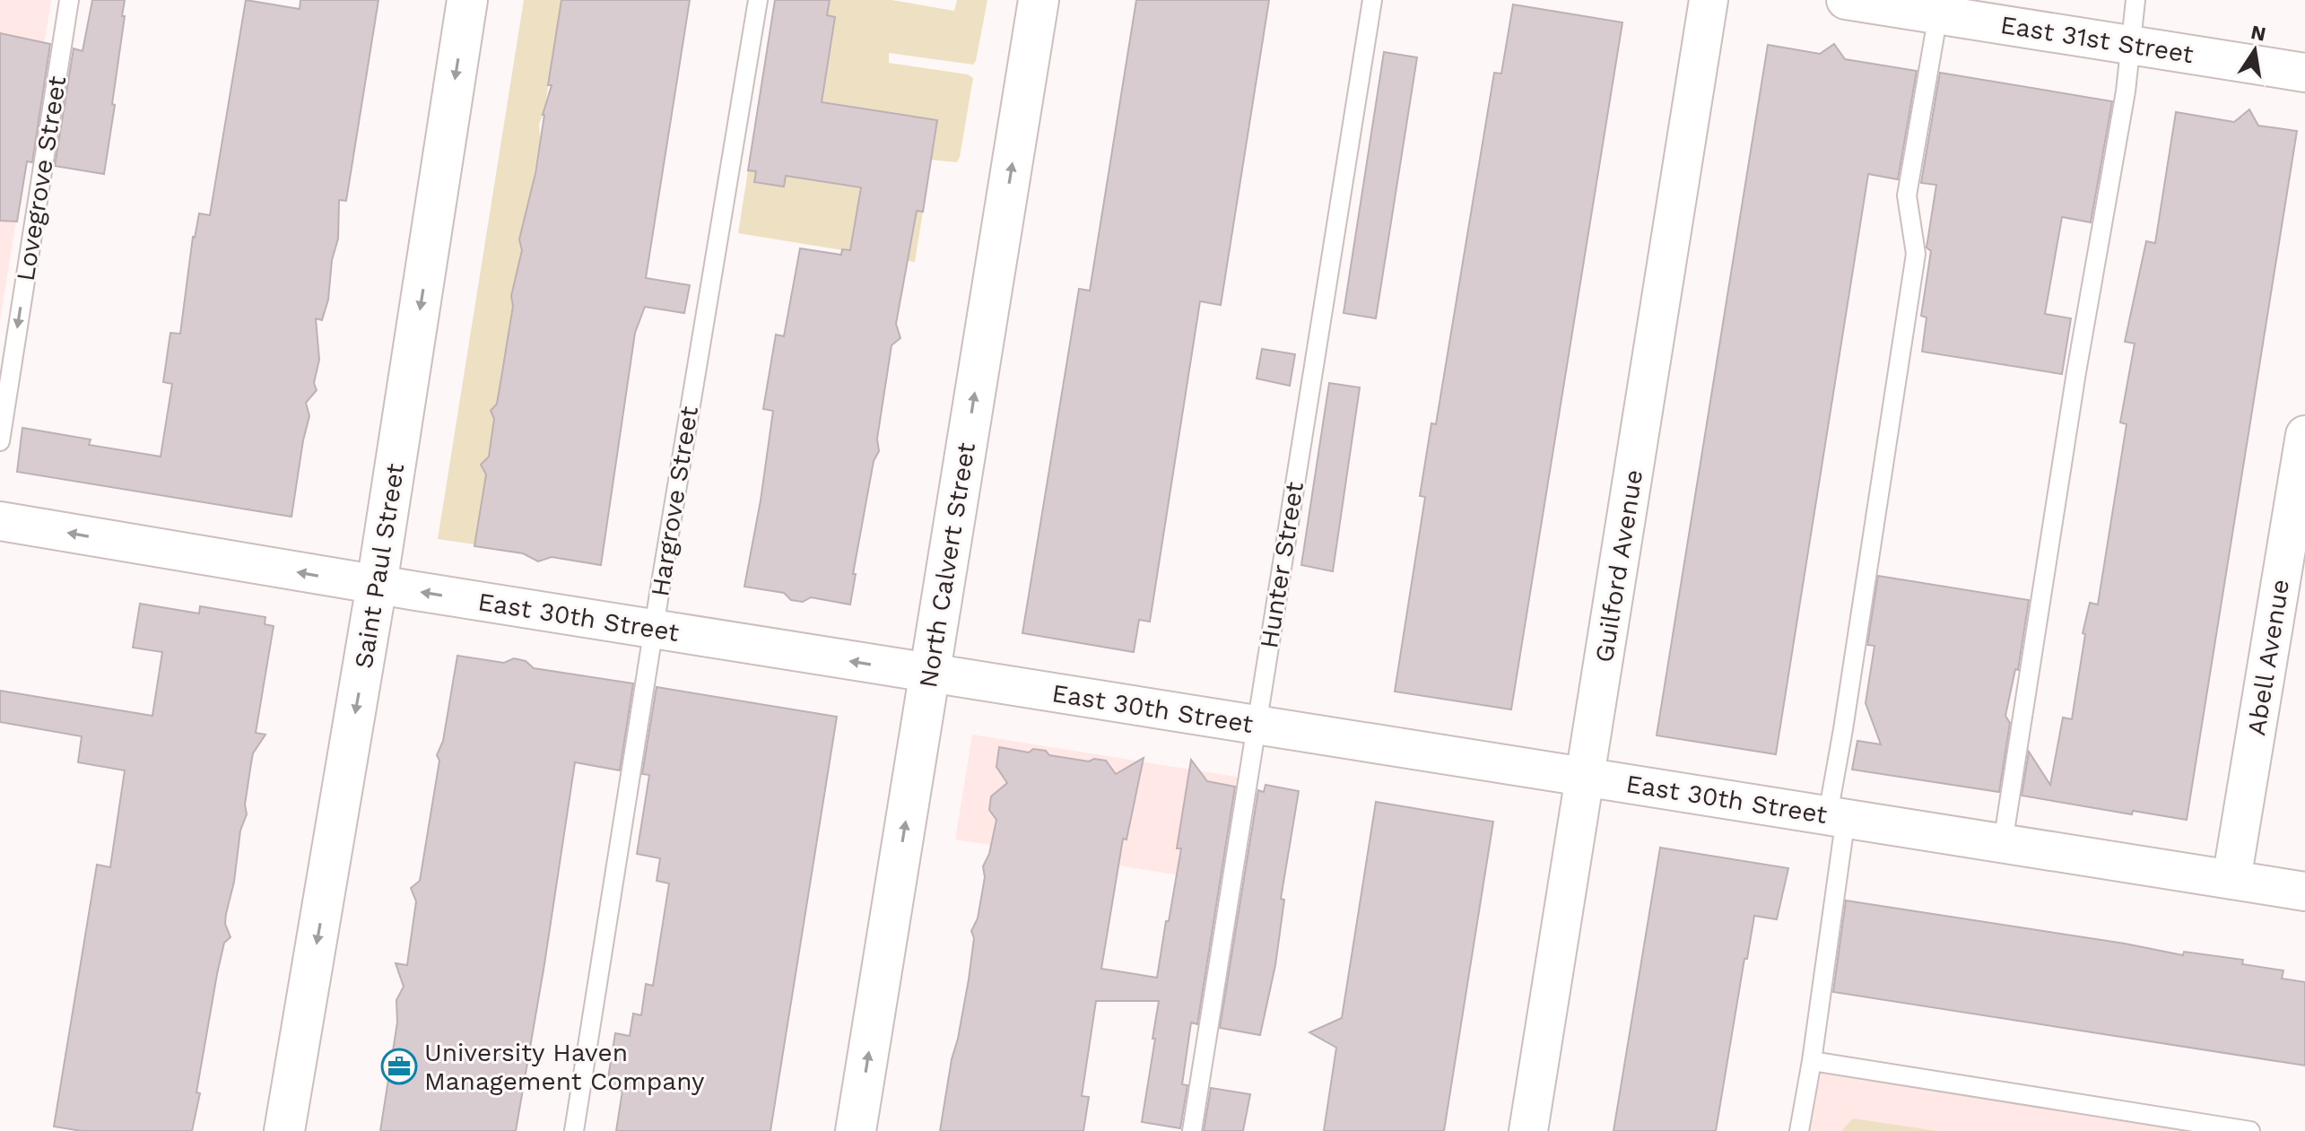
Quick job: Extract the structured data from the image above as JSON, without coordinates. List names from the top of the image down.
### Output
{
  "streets": {
    "main road": ["North Calvert Street", "Saint Paul Street"],
    "street": [
      "East 31st Street",
      "Guilford Avenue",
      "East 30th Street",
      "Abell Avenue"
    ],
    "lane": ["Lovegrove Street", "Hargrove Street", "Hunter Street"]
  },
  "crossings": [
    ["Hargrove Street", "East 30th Street"],
    ["North Calvert Street", "East 30th Street"],
    ["Hunter Street", "East 30th Street"],
    ["Saint Paul Street", "East 30th Street"],
    ["Guilford Avenue", "East 30th Street"],
    ["East 30th Street", "Abell Avenue"]
  ],
  "one_way": [
    "Lovegrove Street",
    "North Calvert Street",
    "Saint Paul Street",
    "East 30th Street"
  ],
  "places": {
    "office": ["University Haven Management Company"]
  },
  "north": "top"
}
